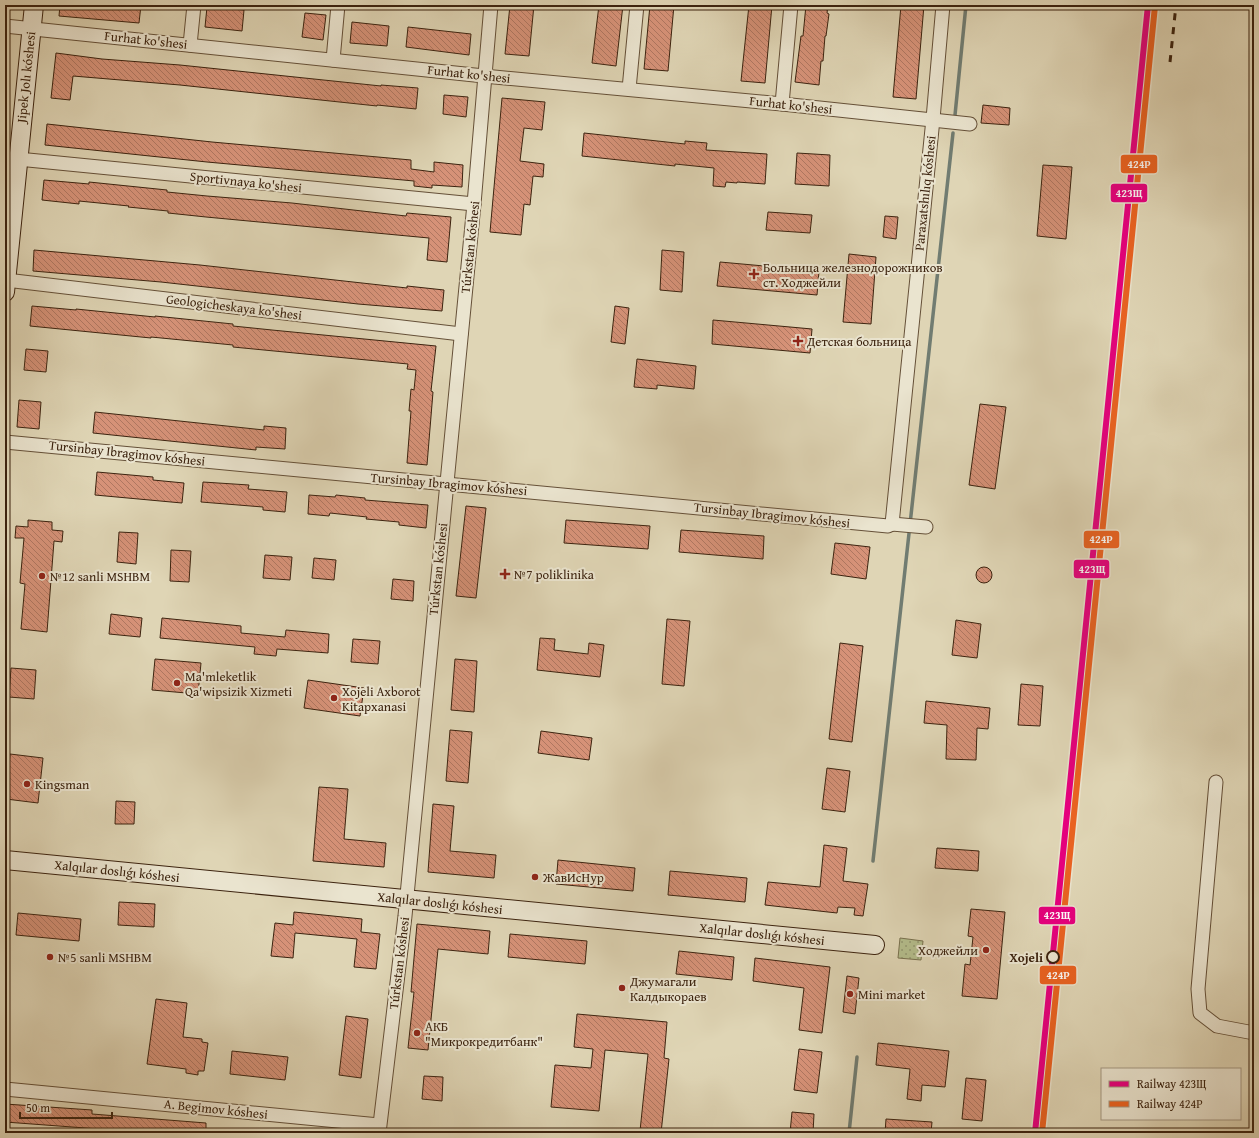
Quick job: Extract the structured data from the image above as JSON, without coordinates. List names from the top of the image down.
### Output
{
  "streets": {
    "street": [
      "Furhat ko'shesi",
      "Jipek Jolı kóshesi",
      "Sportivnaya ko'shesi",
      "Paraxatshılıq kóshesi",
      "Túrkstan kóshesi",
      "Geologicheskaya ko'shesi",
      "Tursinbay Ibragimov kóshesi",
      "Xalqılar doslıǵı kóshesi",
      "A. Begimov kóshesi"
    ]
  },
  "crossings": [
    ["Furhat ko'shesi", "Jipek Jolı kóshesi"],
    ["Furhat ko'shesi", "Paraxatshılıq kóshesi"],
    ["Furhat ko'shesi", "Túrkstan kóshesi"],
    ["Jipek Jolı kóshesi", "Sportivnaya ko'shesi"],
    ["Jipek Jolı kóshesi", "Geologicheskaya ko'shesi"],
    ["Sportivnaya ko'shesi", "Túrkstan kóshesi"],
    ["Paraxatshılıq kóshesi", "Tursinbay Ibragimov kóshesi"],
    ["Túrkstan kóshesi", "Geologicheskaya ko'shesi"],
    ["Túrkstan kóshesi", "Tursinbay Ibragimov kóshesi"],
    ["Túrkstan kóshesi", "Xalqılar doslıǵı kóshesi"],
    ["Túrkstan kóshesi", "A. Begimov kóshesi"]
  ],
  "places": {
    "health": ["Больница железнодорожников ст. Ходжейли", "Детская больница", "№7 poliklinika"],
    "other": [
      "№12 sanli MSHBM",
      "Ma'mleketlik Qa'wipsizik Xizmeti",
      "Xojeli Axborot Kitapxanasi",
      "Kingsman",
      "ЖавИсНур",
      "Ходжейли",
      "№5 sanli MSHBM",
      "Xojeli",
      "Джумагали Калдыкораев",
      "Mini market",
      "АКБ \"Микрокредитбанк\""
    ]
  },
  "lines": ["rail line 423Щ", "rail line 424Р"],
  "legend": ["Railway 423Щ", "Railway 424Р"],
  "scale_bar": "50 m"
}
